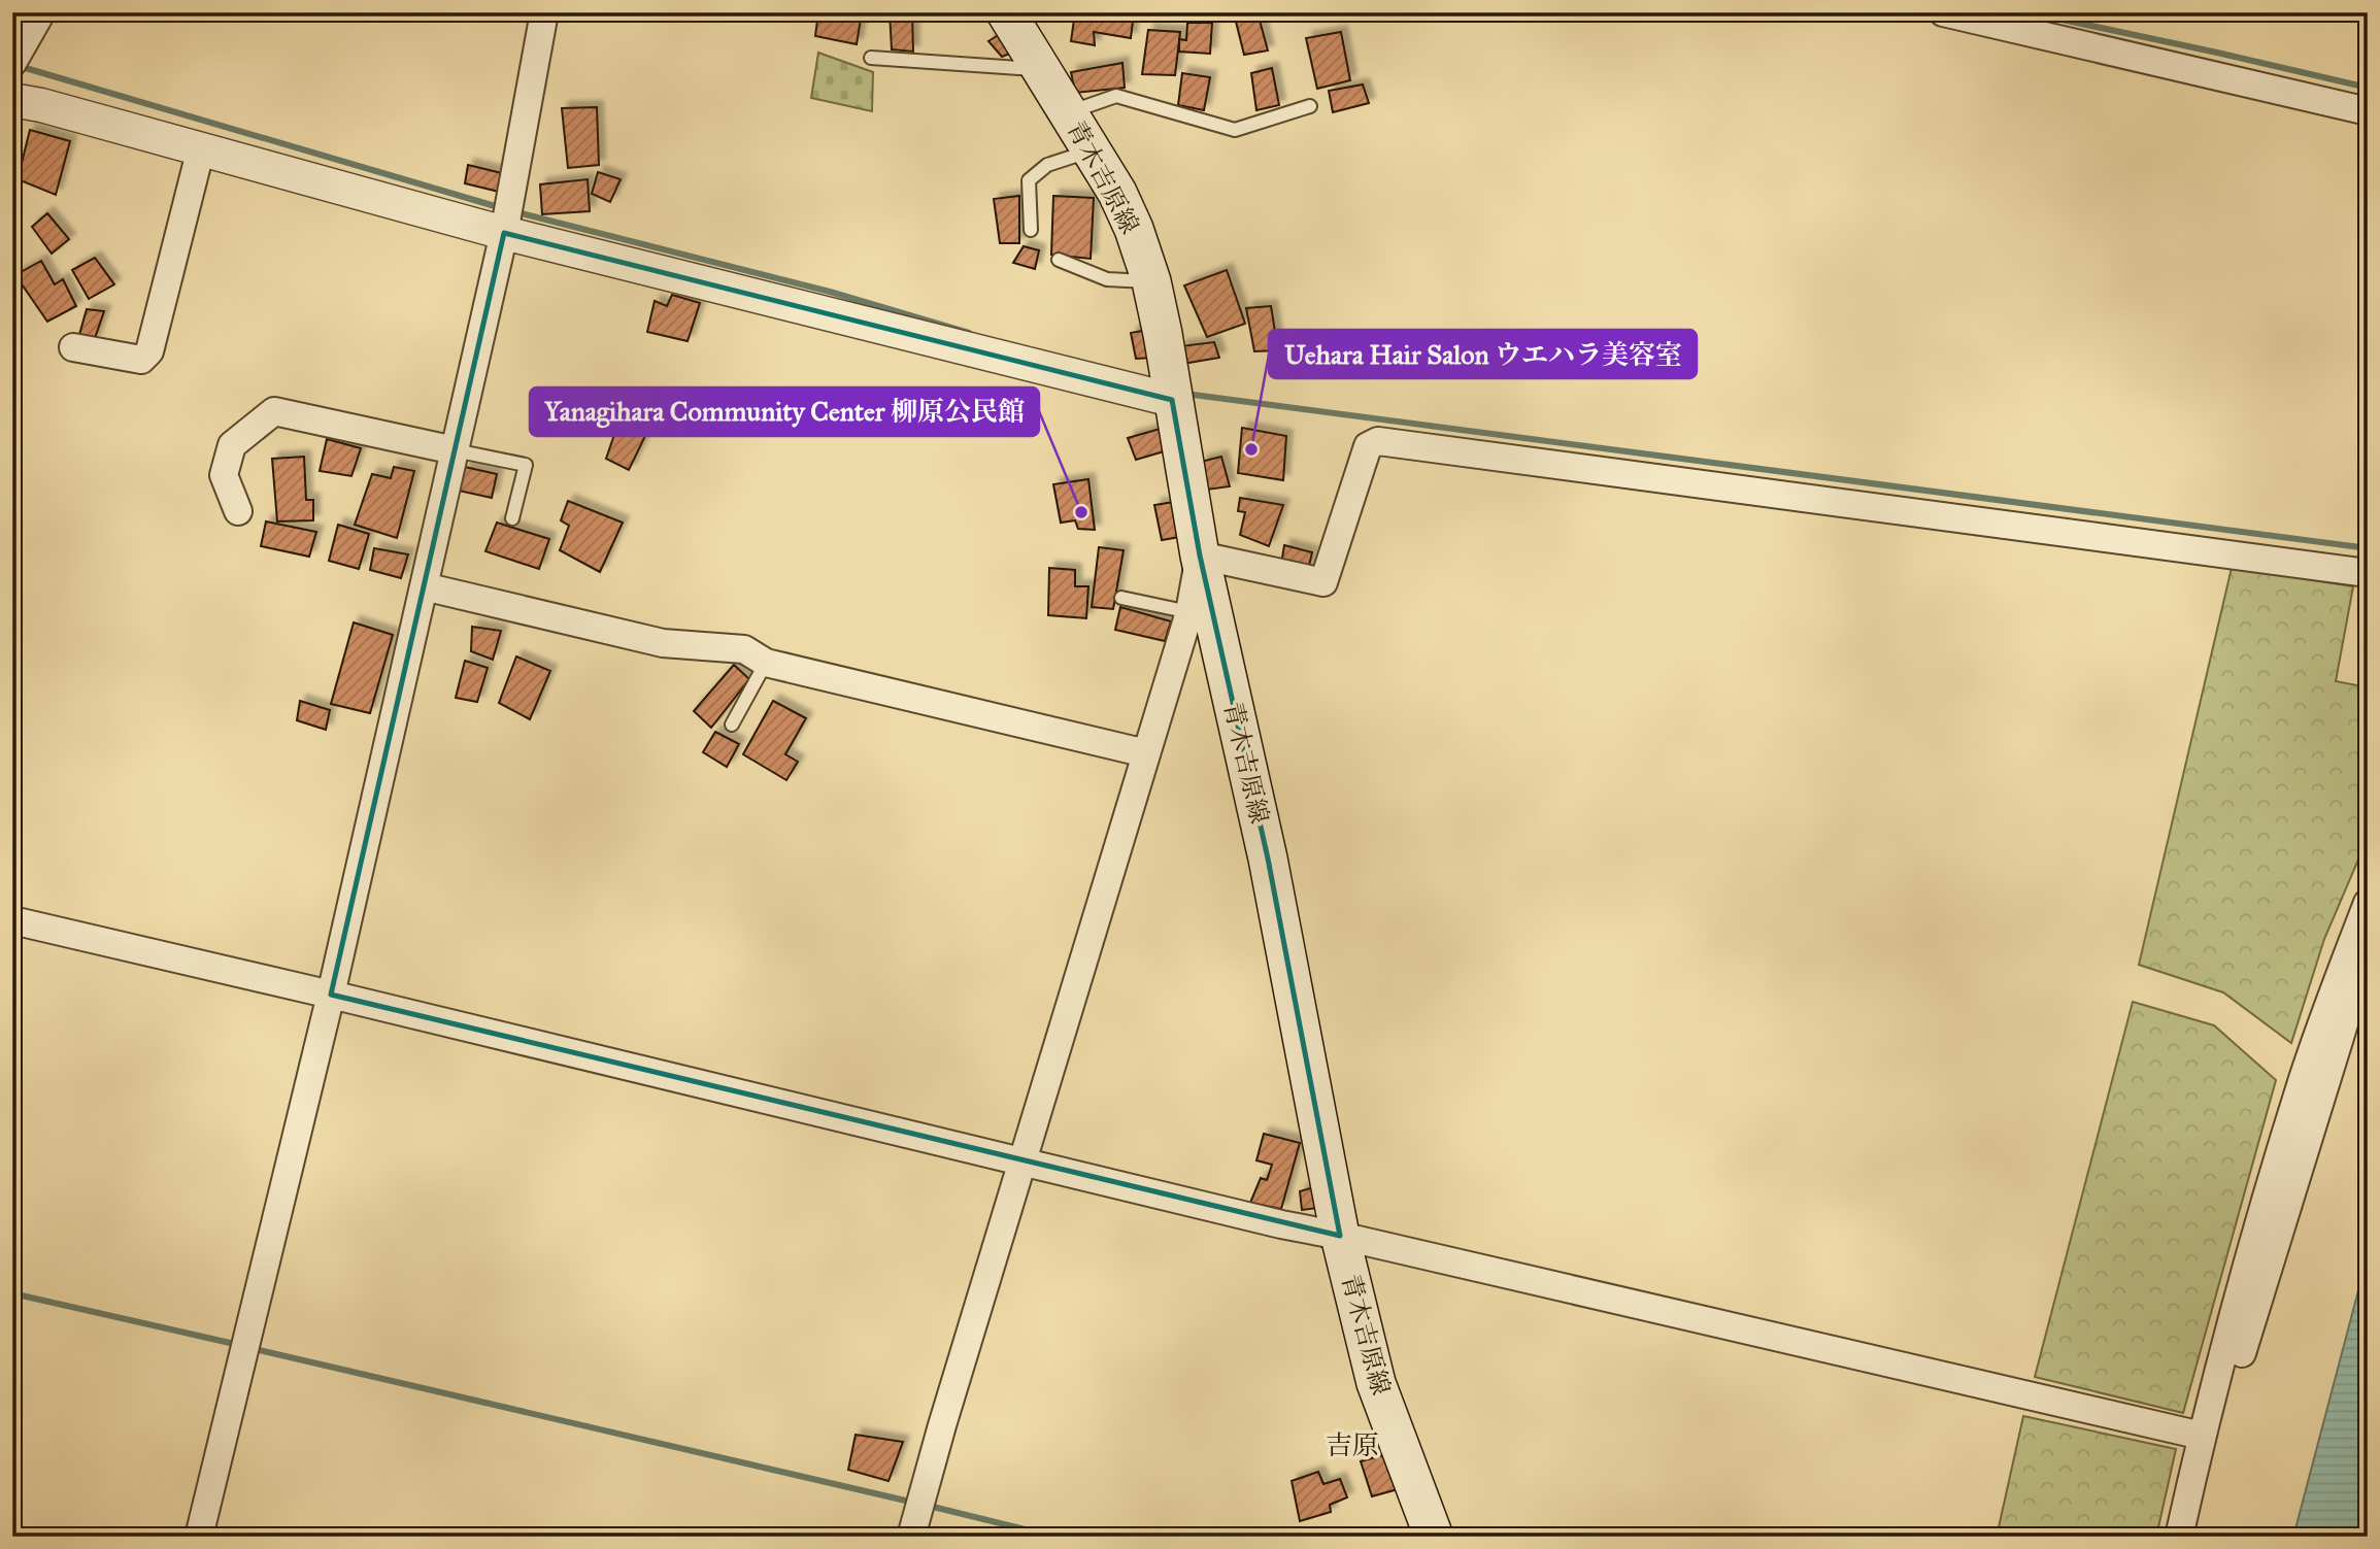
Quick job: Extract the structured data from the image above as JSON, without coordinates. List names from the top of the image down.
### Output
{
  "streets": {
    "main road": ["青木吉原線"]
  },
  "districts": ["吉原"],
  "places": ["Uehara Hair Salon ウエハラ美容室", "Yanagihara Community Center 柳原公民館"]
}
